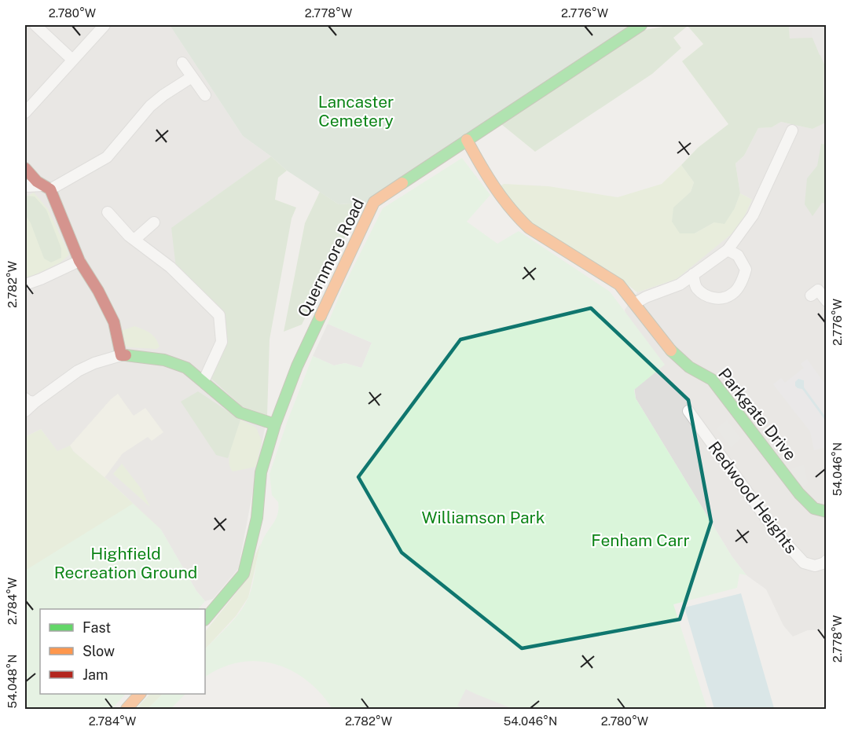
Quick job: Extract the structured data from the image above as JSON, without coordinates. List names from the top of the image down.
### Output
{
  "streets": {
    "street": ["Quernmore Road", "Parkgate Drive", "Redwood Heights"]
  },
  "crossings": [
    ["Quernmore Road", "Parkgate Drive"]
  ],
  "parks": [
    "Lancaster Cemetery",
    "Williamson Park",
    "Fenham Carr",
    "Highfield Recreation Ground"
  ],
  "legend": ["Fast", "Slow", "Jam"],
  "coordinates": [
    "2.780°W",
    "2.778°W",
    "2.776°W",
    "2.782°W",
    "54.046°N",
    "2.784°W",
    "54.048°N"
  ]
}
